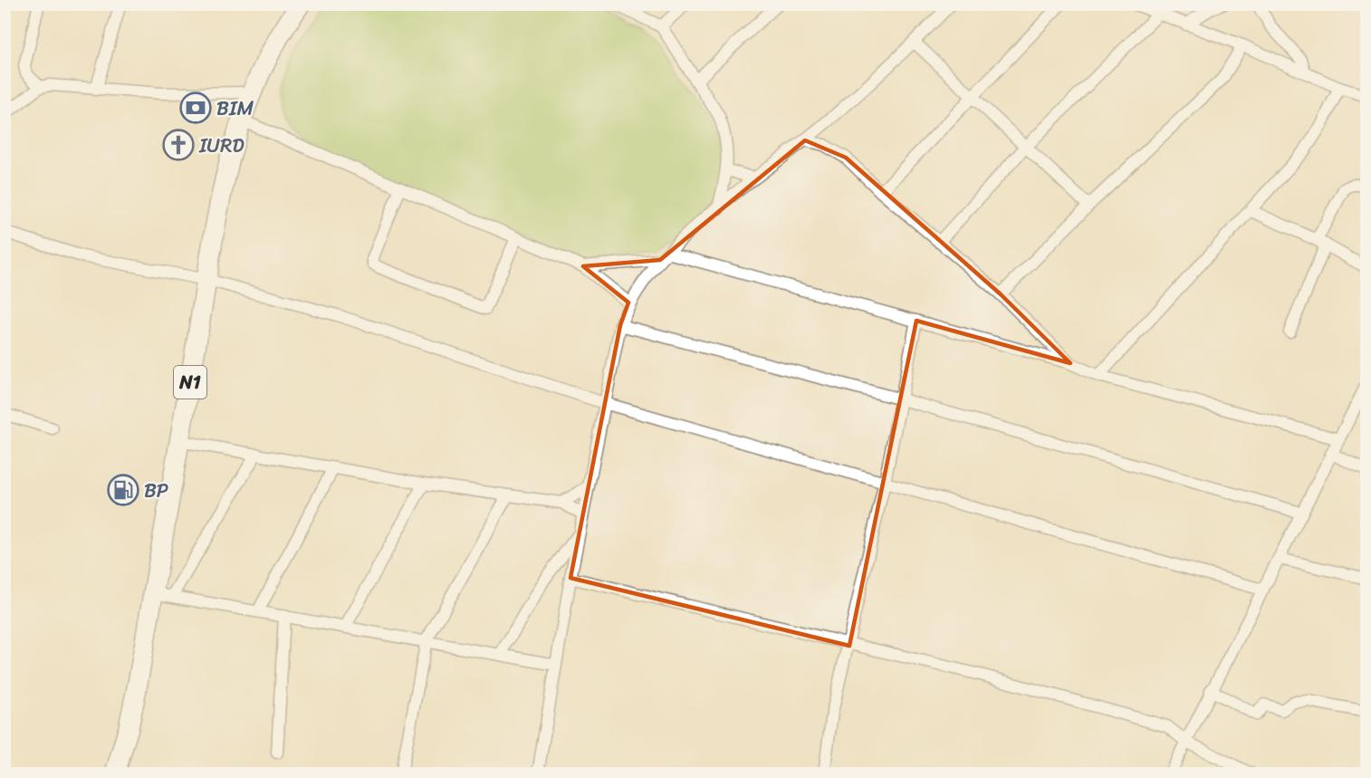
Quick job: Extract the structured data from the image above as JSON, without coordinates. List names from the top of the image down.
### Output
{
  "streets": {
    "highway": ["N1"]
  },
  "places": {
    "bank": ["BIM"],
    "church": ["IURD"],
    "fuel station": ["BP"]
  }
}
